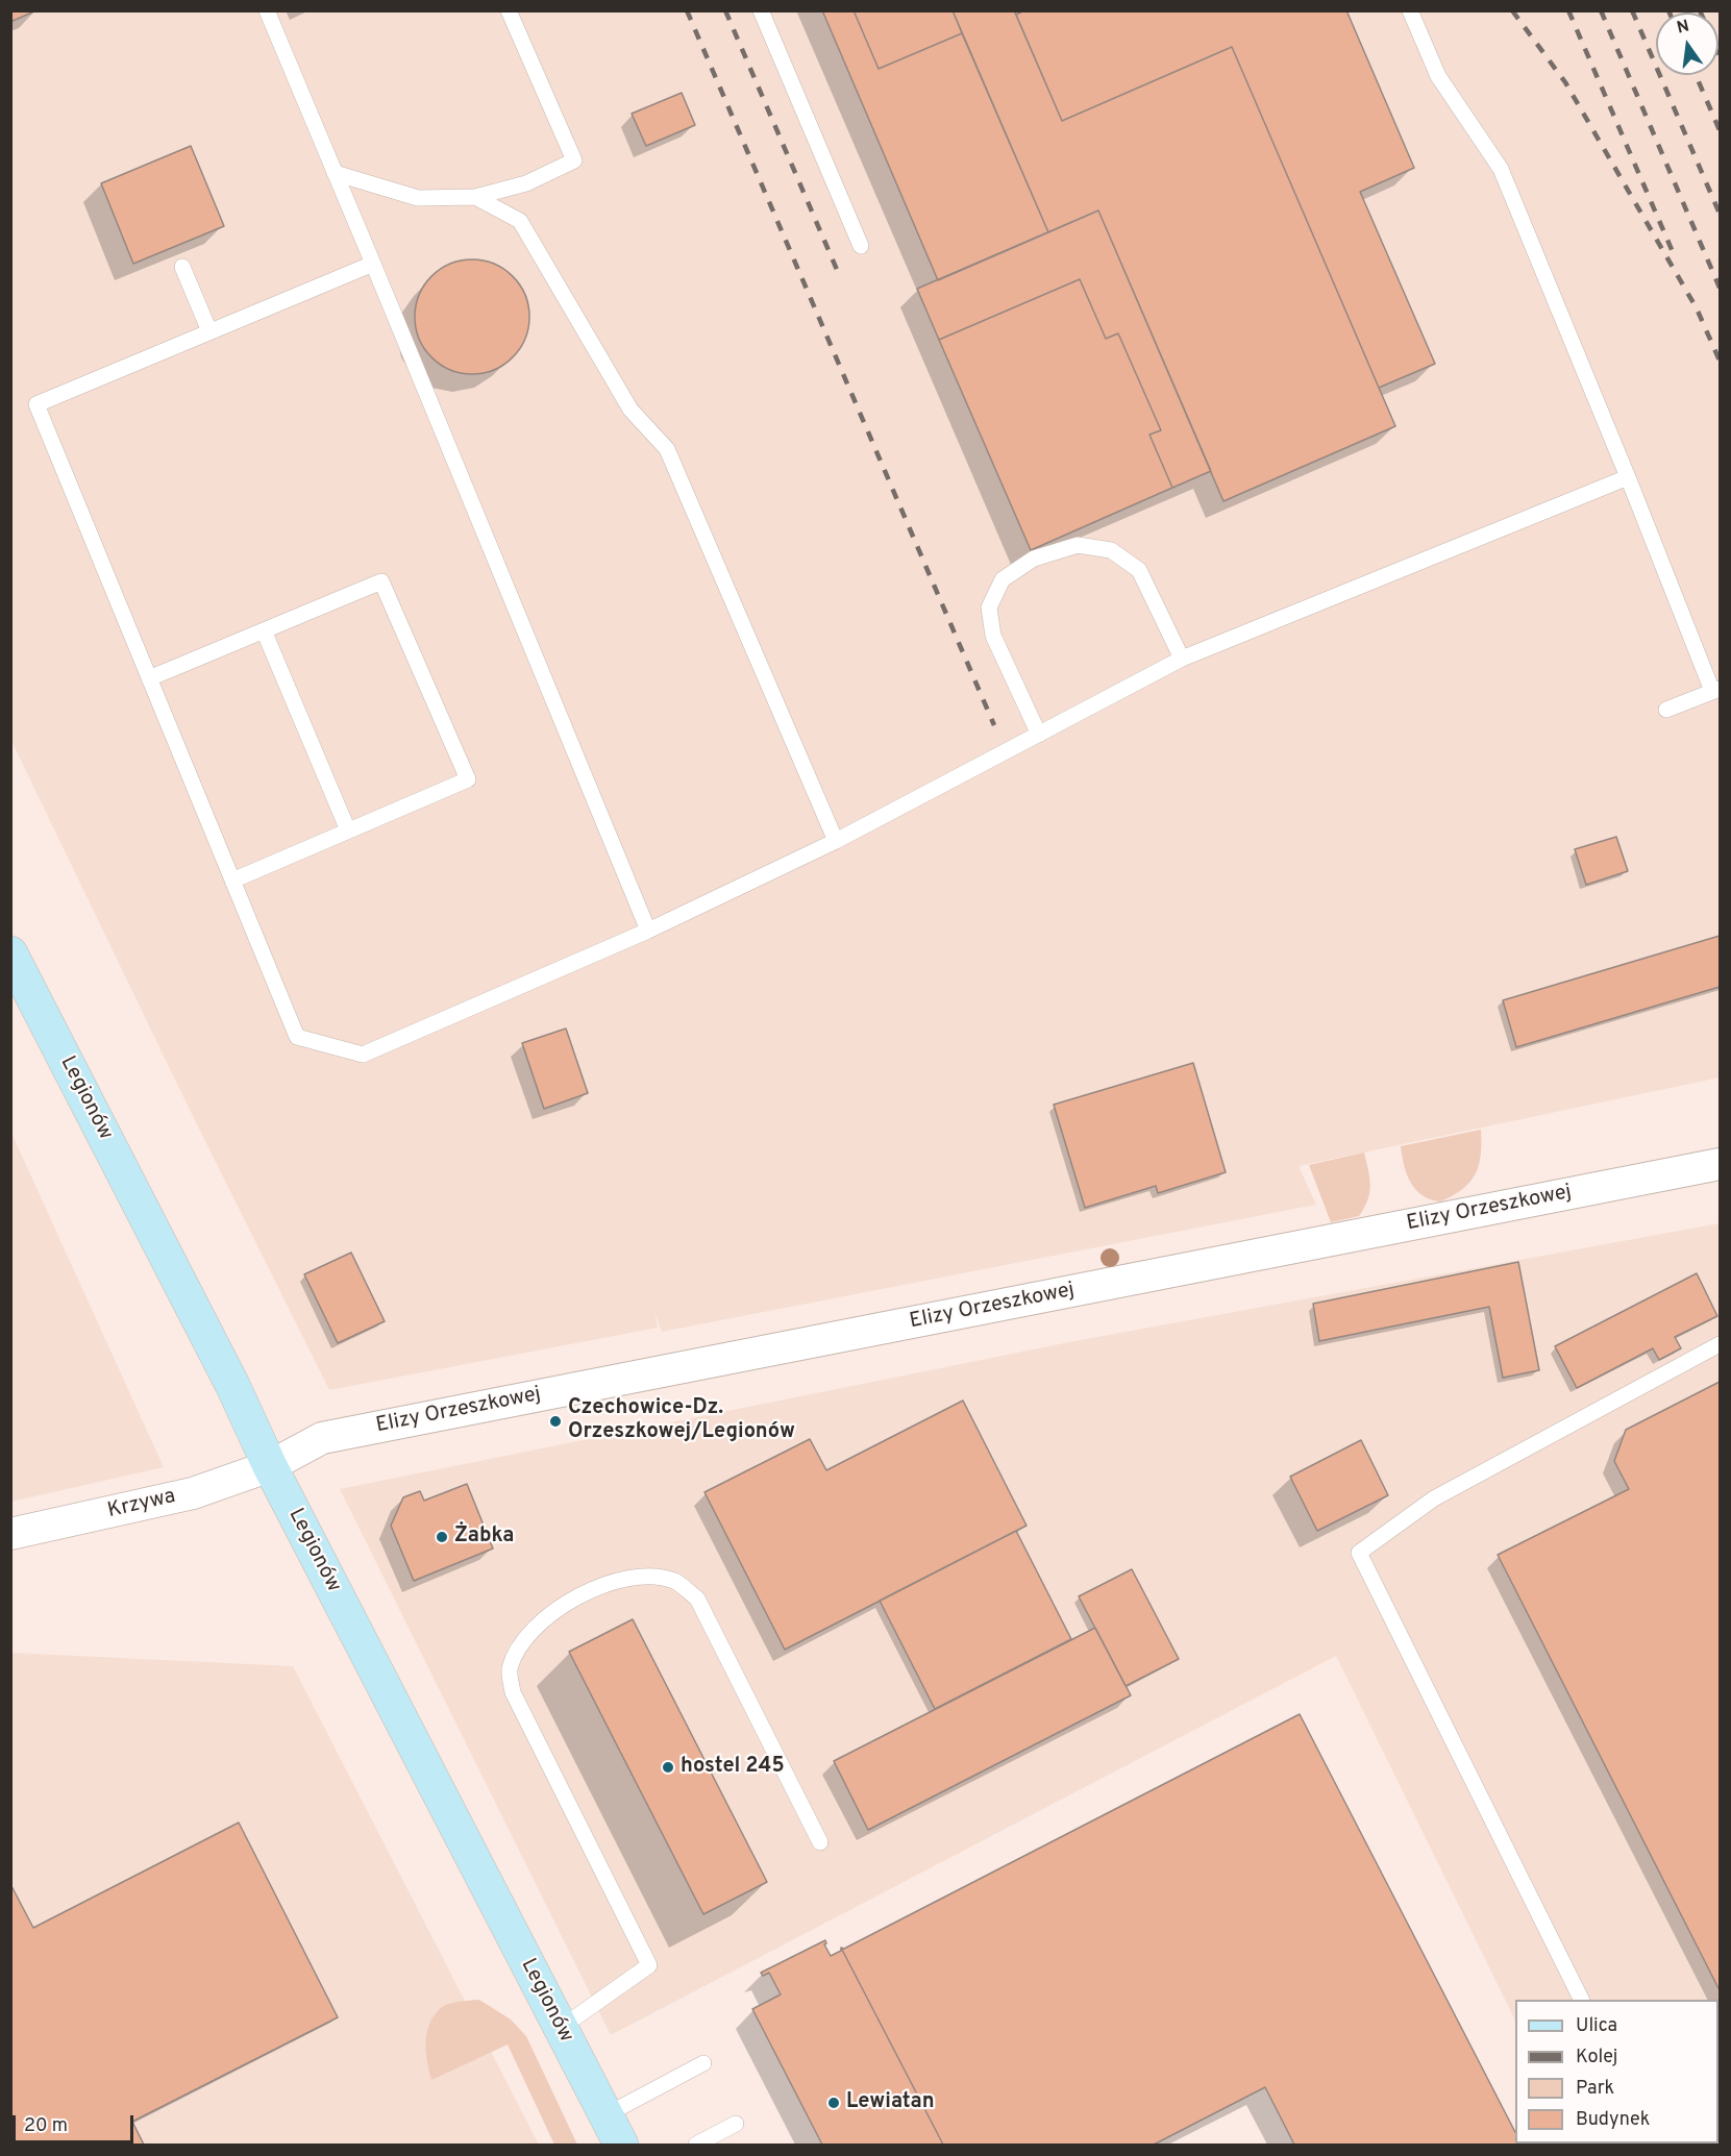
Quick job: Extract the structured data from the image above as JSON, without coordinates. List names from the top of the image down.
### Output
{
  "streets": {
    "street": ["Legionów", "Elizy Orzeszkowej", "Krzywa"]
  },
  "crossings": [
    ["Legionów", "Elizy Orzeszkowej"],
    ["Legionów", "Krzywa"],
    ["Elizy Orzeszkowej", "Krzywa"]
  ],
  "places": [
    "Czechowice-Dz. Orzeszkowej/Legionów",
    "Żabka",
    "hostel 245",
    "Lewiatan"
  ],
  "legend": [
    "Ulica",
    "Kolej",
    "Park",
    "Budynek"
  ],
  "scale_bar": "20 m",
  "north": "top"
}
